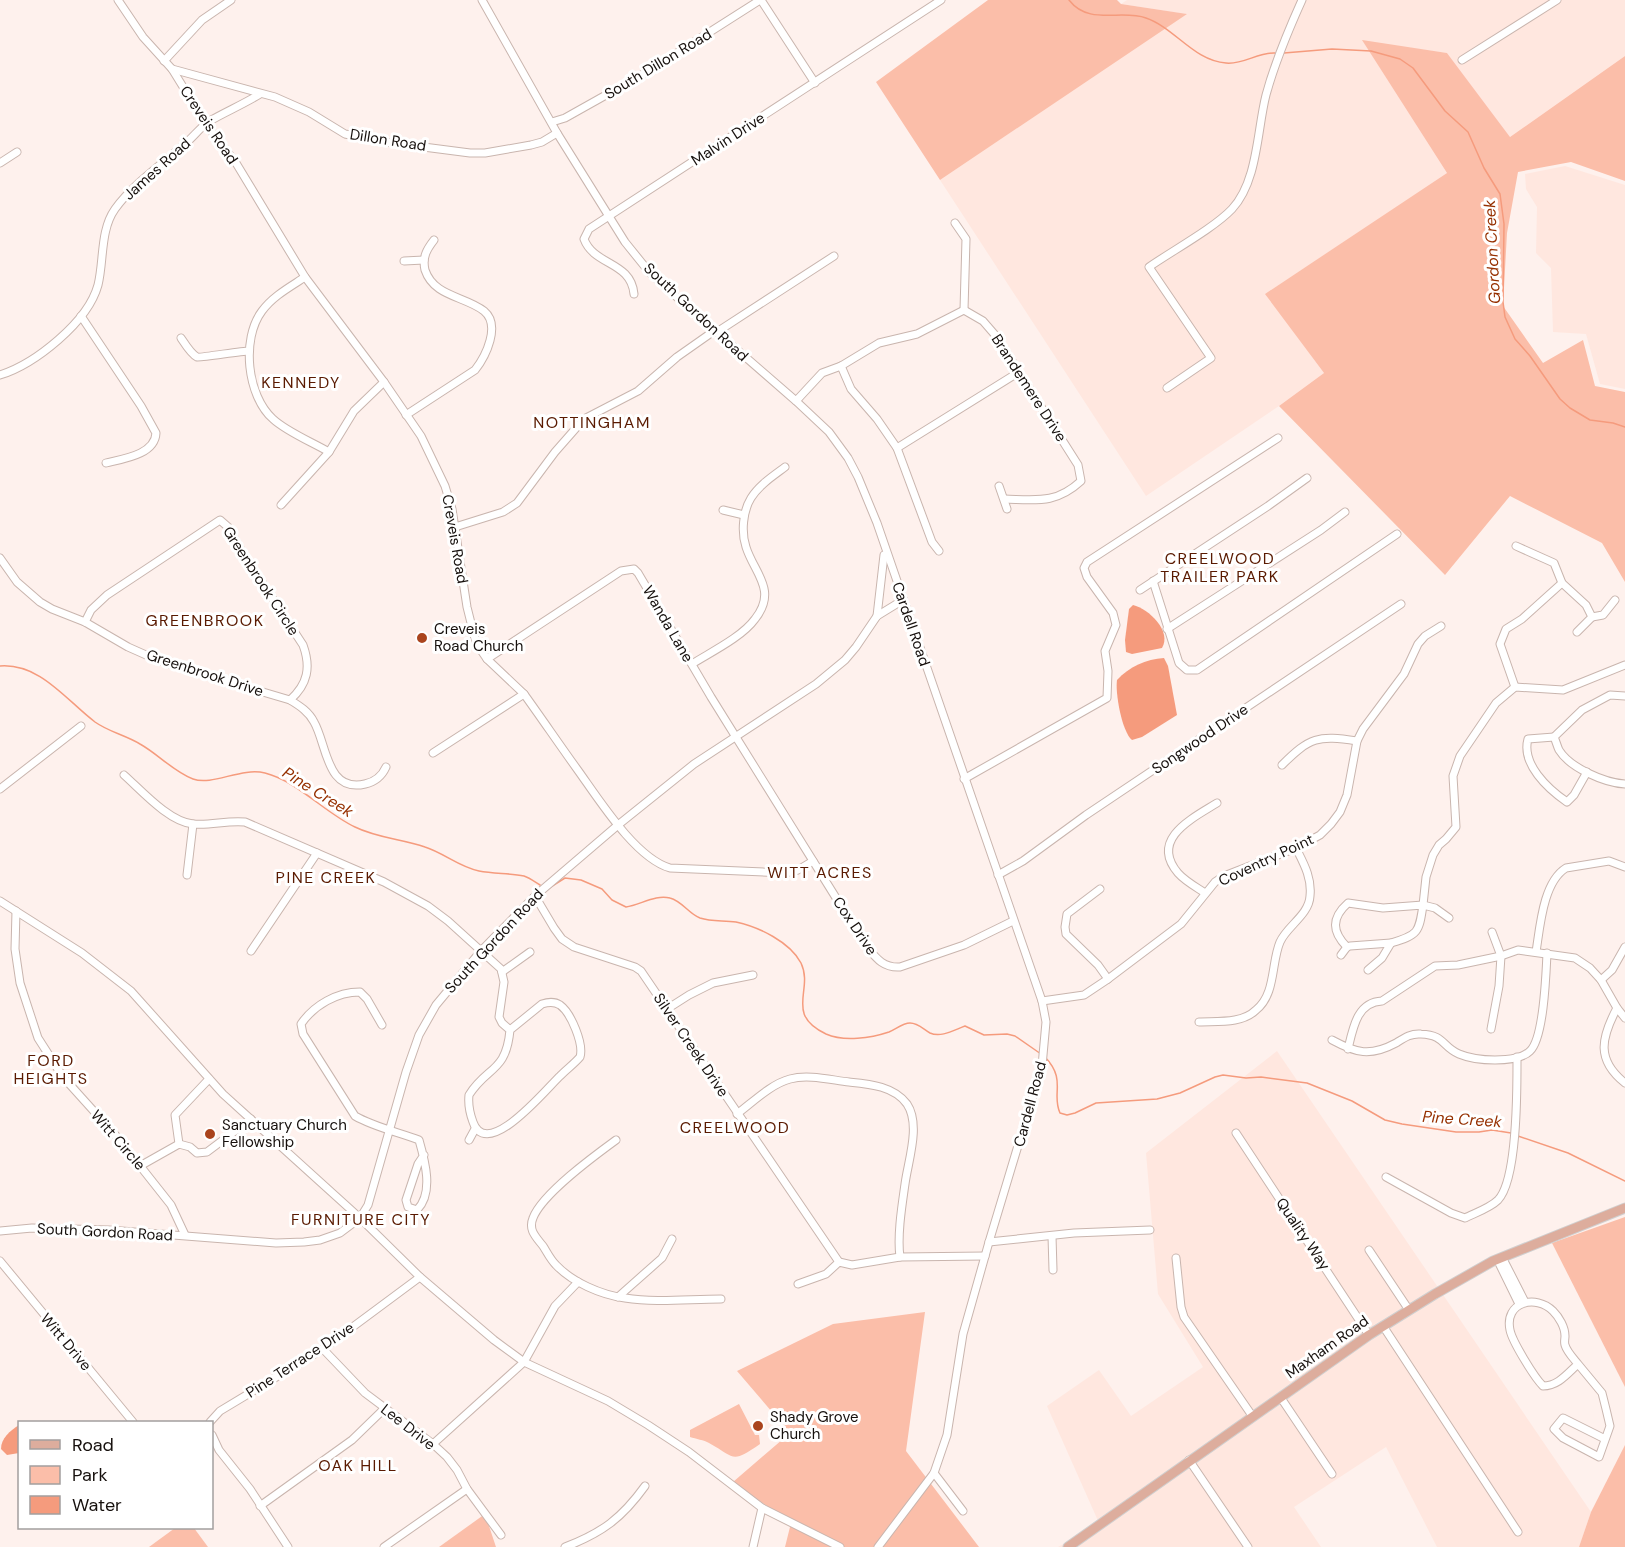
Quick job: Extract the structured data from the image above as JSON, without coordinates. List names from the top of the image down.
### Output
{
  "streets": {
    "main road": ["Maxham Road"],
    "street": [
      "South Dillon Road",
      "Creveis Road",
      "Malvin Drive",
      "Dillon Road",
      "James Road",
      "South Gordon Road",
      "Brandemere Drive",
      "Greenbrook Circle",
      "Wanda Lane",
      "Cardell Road",
      "Greenbrook Drive",
      "Songwood Drive",
      "Coventry Point",
      "Cox Drive",
      "Silver Creek Drive",
      "Witt Circle",
      "Quality Way",
      "Witt Drive",
      "Pine Terrace Drive",
      "Lee Drive"
    ]
  },
  "crossings": [
    ["South Dillon Road", "South Gordon Road"],
    ["Creveis Road", "Dillon Road"],
    ["Creveis Road", "James Road"],
    ["Creveis Road", "South Gordon Road"],
    ["Creveis Road", "Wanda Lane"],
    ["Creveis Road", "Cox Drive"],
    ["Malvin Drive", "South Gordon Road"],
    ["Dillon Road", "James Road"],
    ["Dillon Road", "South Gordon Road"],
    ["South Gordon Road", "Wanda Lane"],
    ["South Gordon Road", "Cardell Road"],
    ["South Gordon Road", "Cox Drive"],
    ["South Gordon Road", "Silver Creek Drive"],
    ["South Gordon Road", "Witt Circle"],
    ["Greenbrook Circle", "Greenbrook Drive"],
    ["Wanda Lane", "Cox Drive"],
    ["Cardell Road", "Songwood Drive"],
    ["Cardell Road", "Coventry Point"],
    ["Cardell Road", "Cox Drive"],
    ["Quality Way", "Maxham Road"],
    ["Pine Terrace Drive", "Lee Drive"]
  ],
  "districts": [
    "KENNEDY",
    "NOTTINGHAM",
    "CREELWOOD TRAILER PARK",
    "GREENBROOK",
    "WITT ACRES",
    "PINE CREEK",
    "FORD HEIGHTS",
    "CREELWOOD",
    "FURNITURE CITY",
    "OAK HILL"
  ],
  "water": ["Gordon Creek", "Pine Creek"],
  "places": ["Creveis Road Church", "Sanctuary Church Fellowship", "Shady Grove Church"],
  "legend": ["Road", "Park", "Water"]
}
